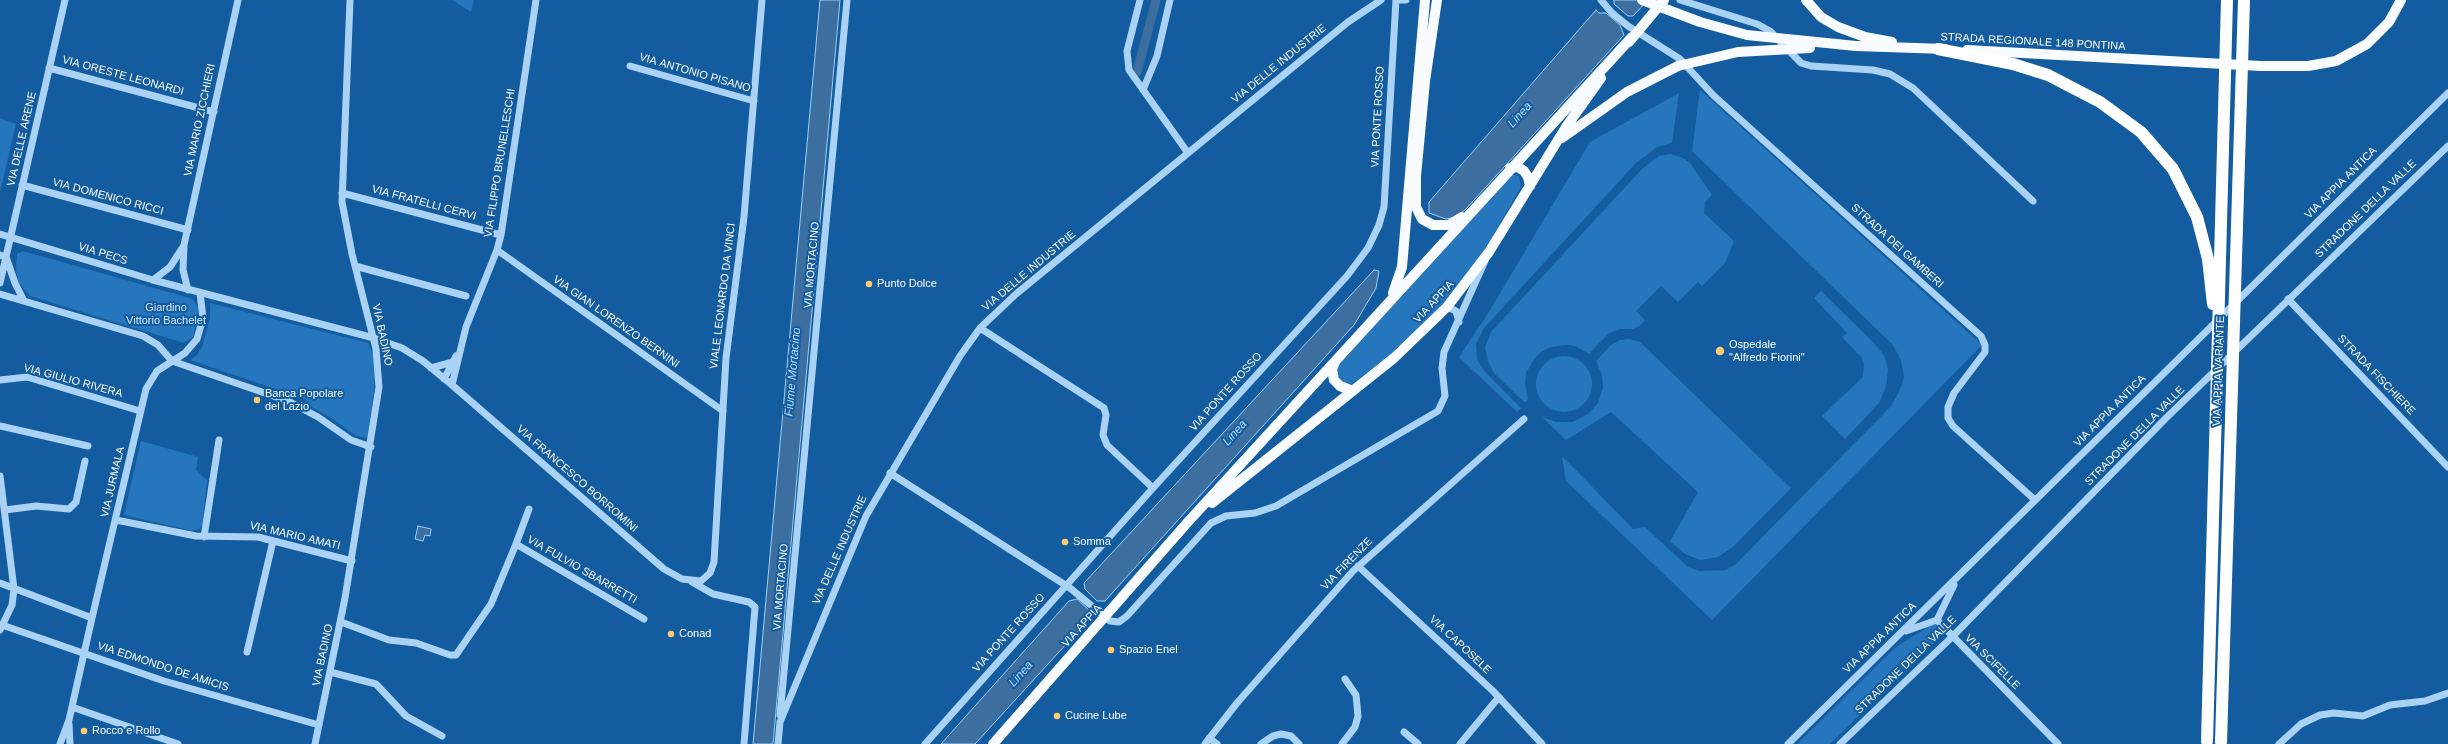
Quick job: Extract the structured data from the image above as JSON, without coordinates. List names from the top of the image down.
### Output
{
  "streets": {
    "highway": ["VIA APPIA VARIANTE"],
    "main road": ["STRADA REGIONALE 148 PONTINA", "VIA APPIA"],
    "street": [
      "VIA DELLE INDUSTRIE",
      "VIA ANTONIO PISANO",
      "VIA ORESTE LEONARDI",
      "VIA PONTE ROSSO",
      "VIA MARIO ZICCHIERI",
      "VIA DELLE ARENE",
      "VIA FILIPPO BRUNELLESCHI",
      "VIA APPIA ANTICA",
      "VIA DOMENICO RICCI",
      "VIA FRATELLI CERVI",
      "STRADONE DELLA VALLE",
      "STRADA DEI GAMBERI",
      "VIA PECS",
      "VIA MORTACINO",
      "VIALE LEONARDO DA VINCI",
      "VIA GIAN LORENZO BERNINI",
      "VIA BADINO",
      "STRADA FISCHIERE",
      "VIA GIULIO RIVERA",
      "VIA FRANCESCO BORROMINI",
      "VIA JURMALA",
      "VIA MARIO AMATI",
      "VIA FIRENZE",
      "VIA FULVIO SBARRETTI",
      "VIA CAPOSELE",
      "VIA SCIFELLE",
      "VIA EDMONDO DE AMICIS"
    ]
  },
  "crossings": [
    ["VIA DELLE INDUSTRIE", "VIA MORTACINO"],
    ["VIA ANTONIO PISANO", "VIALE LEONARDO DA VINCI"],
    ["VIA ORESTE LEONARDI", "VIA MARIO ZICCHIERI"],
    ["VIA ORESTE LEONARDI", "VIA DELLE ARENE"],
    ["VIA MARIO ZICCHIERI", "VIA DOMENICO RICCI"],
    ["VIA MARIO ZICCHIERI", "VIA PECS"],
    ["VIA DELLE ARENE", "VIA DOMENICO RICCI"],
    ["VIA DELLE ARENE", "VIA PECS"],
    ["VIA FILIPPO BRUNELLESCHI", "VIA FRATELLI CERVI"],
    ["VIA FILIPPO BRUNELLESCHI", "VIA GIAN LORENZO BERNINI"],
    ["VIA FILIPPO BRUNELLESCHI", "VIA FRANCESCO BORROMINI"],
    ["VIA APPIA ANTICA", "STRADA DEI GAMBERI"],
    ["VIA FRATELLI CERVI", "VIA BADINO"],
    ["STRADONE DELLA VALLE", "STRADA FISCHIERE"],
    ["STRADONE DELLA VALLE", "VIA SCIFELLE"],
    ["STRADA DEI GAMBERI", "VIA APPIA"],
    ["VIA PECS", "VIA BADINO"],
    ["VIA PECS", "VIA FRANCESCO BORROMINI"],
    ["VIALE LEONARDO DA VINCI", "VIA GIAN LORENZO BERNINI"],
    ["VIALE LEONARDO DA VINCI", "VIA FRANCESCO BORROMINI"],
    ["VIA BADINO", "VIA MARIO AMATI"],
    ["VIA BADINO", "VIA FULVIO SBARRETTI"],
    ["VIA BADINO", "VIA EDMONDO DE AMICIS"],
    ["VIA GIULIO RIVERA", "VIA JURMALA"],
    ["VIA JURMALA", "VIA MARIO AMATI"],
    ["VIA FIRENZE", "VIA CAPOSELE"]
  ],
  "water": ["Linea", "Fiume Mortacino"],
  "parks": ["Giardino Vittorio Bachelet"],
  "places": [
    "Punto Dolce",
    "Ospedale \"Alfredo Fiorini\"",
    "Banca Popolare del Lazio",
    "Somma",
    "Conad",
    "Spazio Enel",
    "Cucine Lube",
    "Rocco e Rollo"
  ]
}
